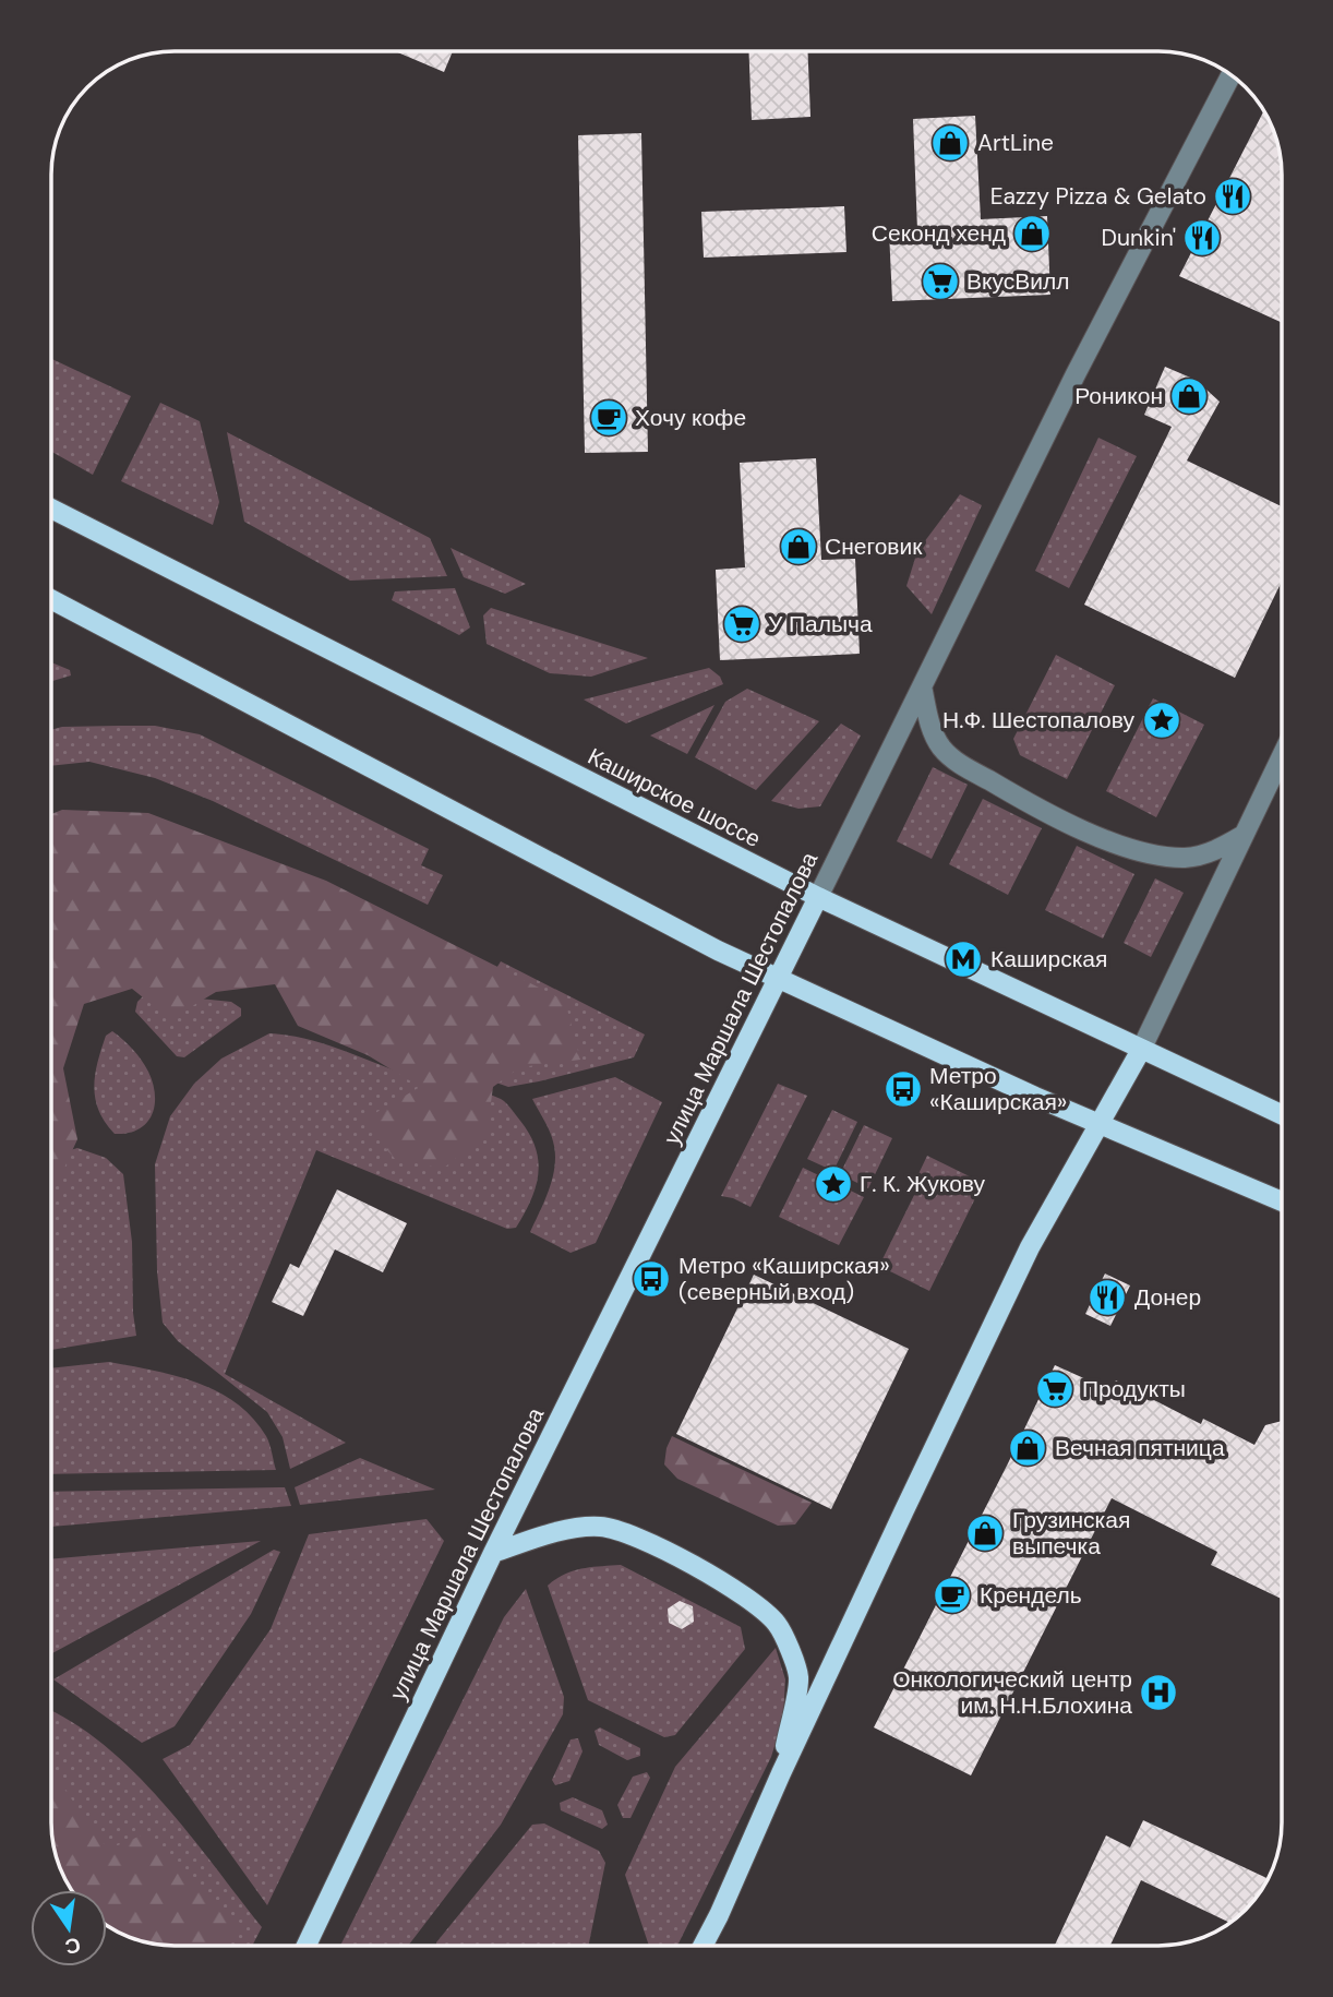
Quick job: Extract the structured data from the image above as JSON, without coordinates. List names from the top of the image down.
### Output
{
  "streets": {
    "main road": ["Каширское шоссе", "улица Маршала Шестопалова"]
  },
  "crossings": [
    ["Каширское шоссе", "улица Маршала Шестопалова"]
  ],
  "places": {
    "shop": [
      "ArtLine",
      "Секонд хенд",
      "Роникон",
      "Снеговик",
      "Вечная пятница",
      "Грузинская выпечка"
    ],
    "restaurant": ["Eazzy Pizza & Gelato", "Dunkin'", "Донер"],
    "supermarket": ["ВкусВилл", "У Палыча", "Продукты"],
    "cafe": ["Хочу кофе", "Крендель"],
    "place": ["Н.Ф. Шестопалову", "Г. К. Жукову"],
    "metro station": ["Каширская"],
    "bus stop": ["Метро «Каширская»", "Метро «Каширская» (северный вход)"],
    "hospital": ["Онкологический центр им. Н.Н.Блохина"]
  },
  "north": "bottom"
}
